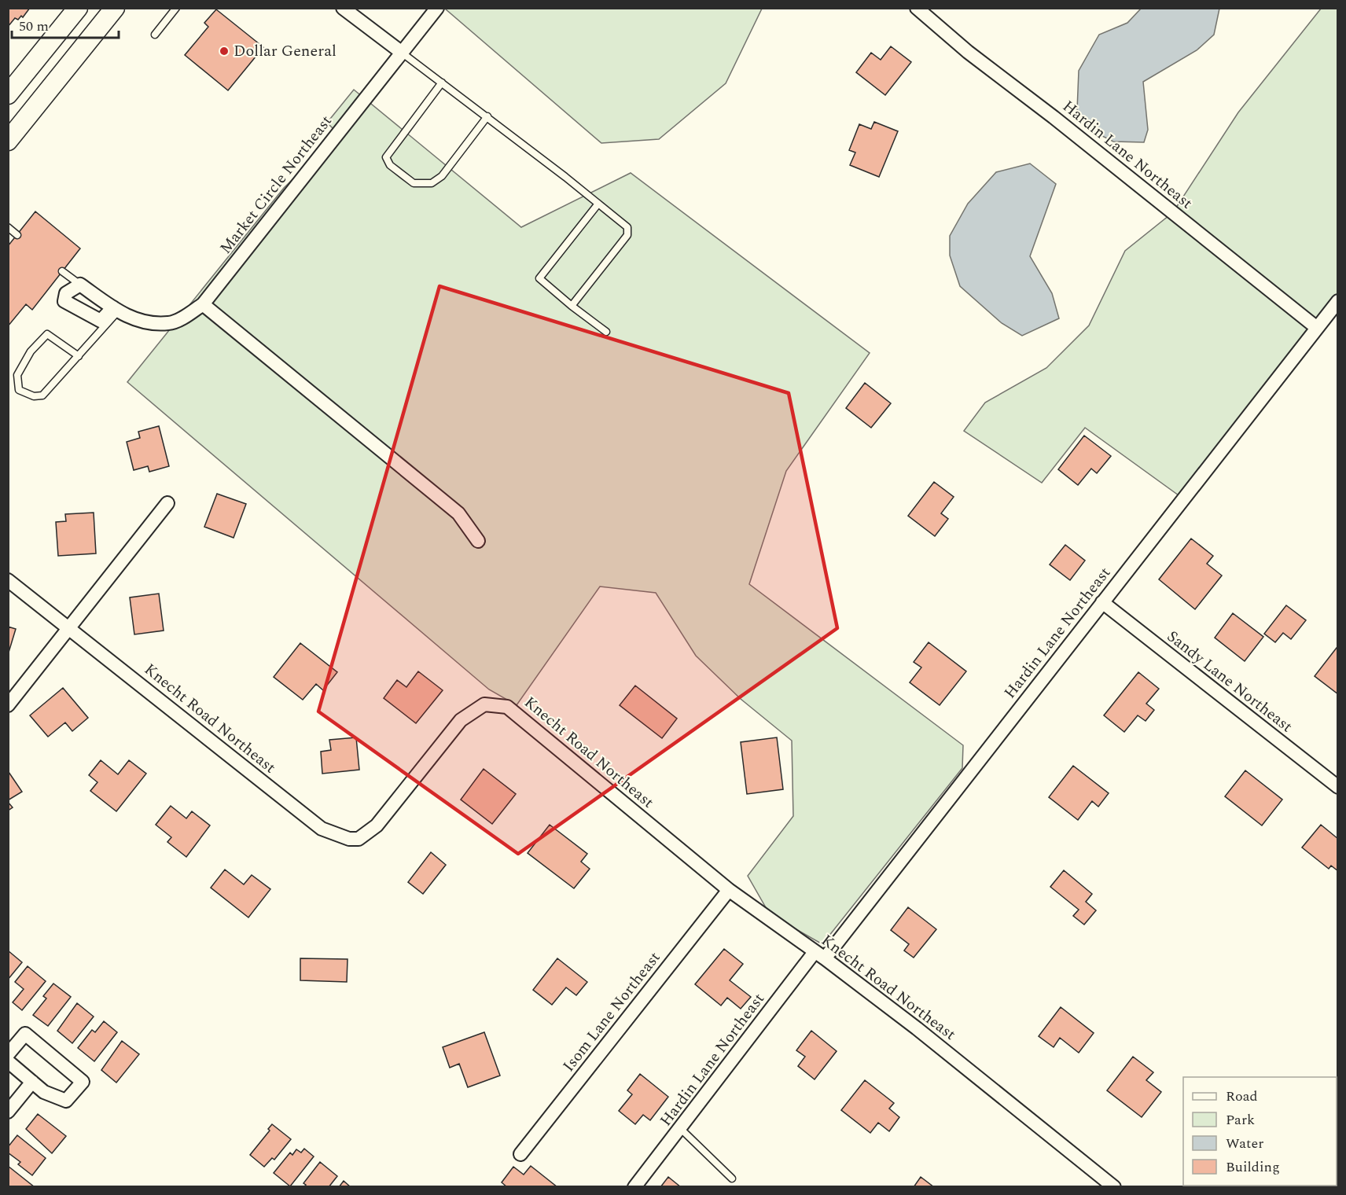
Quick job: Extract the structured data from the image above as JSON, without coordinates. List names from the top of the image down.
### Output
{
  "streets": {
    "street": [
      "Hardin Lane Northeast",
      "Market Circle Northeast",
      "Sandy Lane Northeast",
      "Knecht Road Northeast",
      "Isom Lane Northeast"
    ]
  },
  "crossings": [
    ["Hardin Lane Northeast", "Sandy Lane Northeast"],
    ["Hardin Lane Northeast", "Knecht Road Northeast"],
    ["Knecht Road Northeast", "Isom Lane Northeast"]
  ],
  "places": ["Dollar General"],
  "legend": [
    "Road",
    "Park",
    "Water",
    "Building"
  ],
  "scale_bar": "50 m"
}
